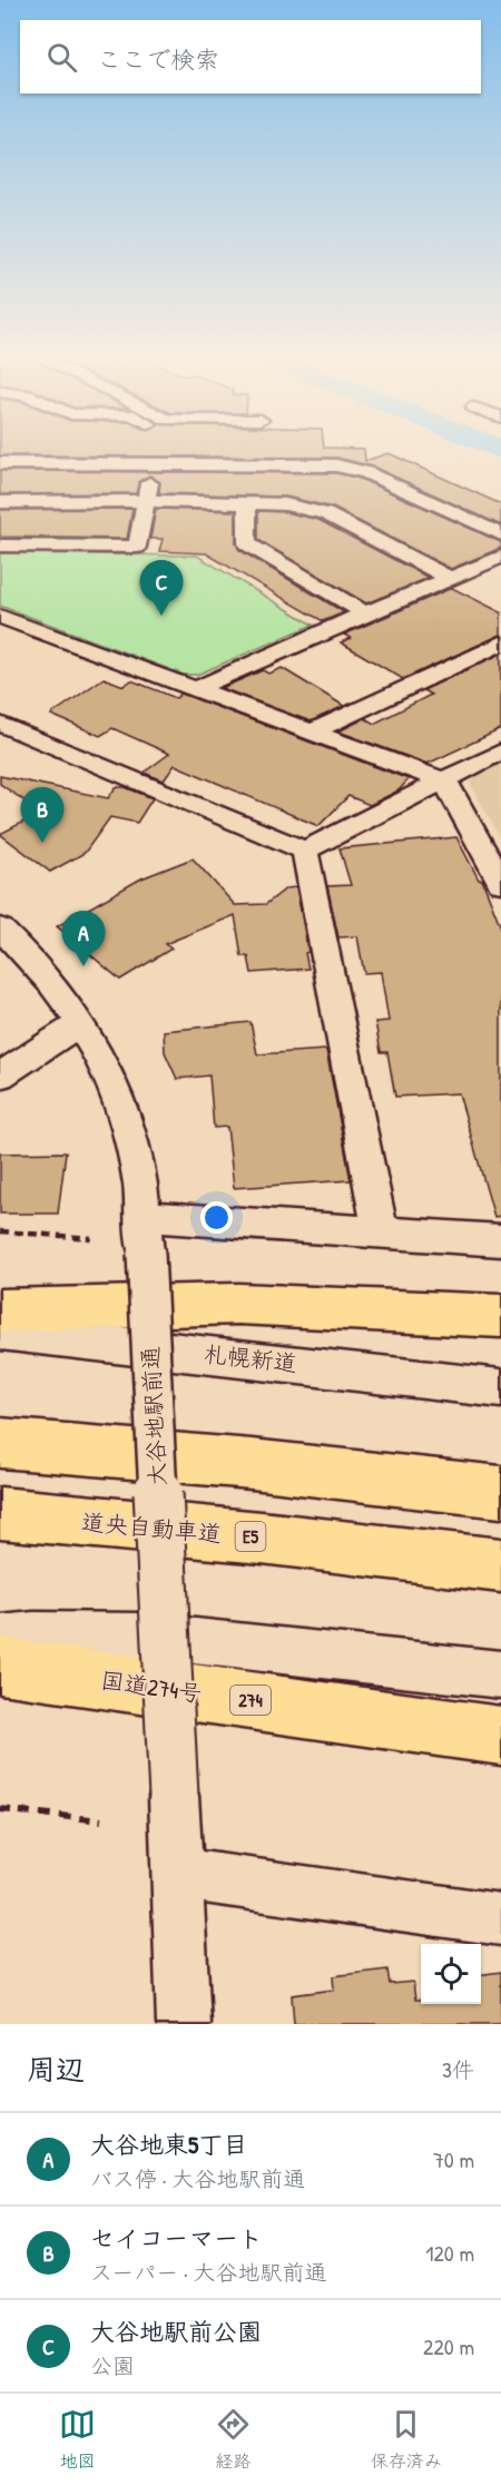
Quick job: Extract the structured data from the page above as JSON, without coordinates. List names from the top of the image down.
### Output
{
  "streets": {
    "highway": [
      "道央自動車道",
      "E5",
      "国道274号",
      "274"
    ],
    "street": ["札幌新道", "大谷地駅前通"]
  },
  "page": {
    "search": "ここで検索",
    "pins": ["C", "B", "A"],
    "heading": ["周辺", "3件"],
    "list": [
      {
        "mark": "A",
        "name": "大谷地東5丁目",
        "note": "バス停 · 大谷地駅前通",
        "value": "70 m"
      },
      {
        "mark": "B",
        "name": "セイコーマート",
        "note": "スーパー · 大谷地駅前通",
        "value": "120 m"
      },
      {
        "mark": "C",
        "name": "大谷地駅前公園",
        "note": "公園",
        "value": "220 m"
      }
    ],
    "nav": ["地図", "経路", "保存済み"]
  }
}
